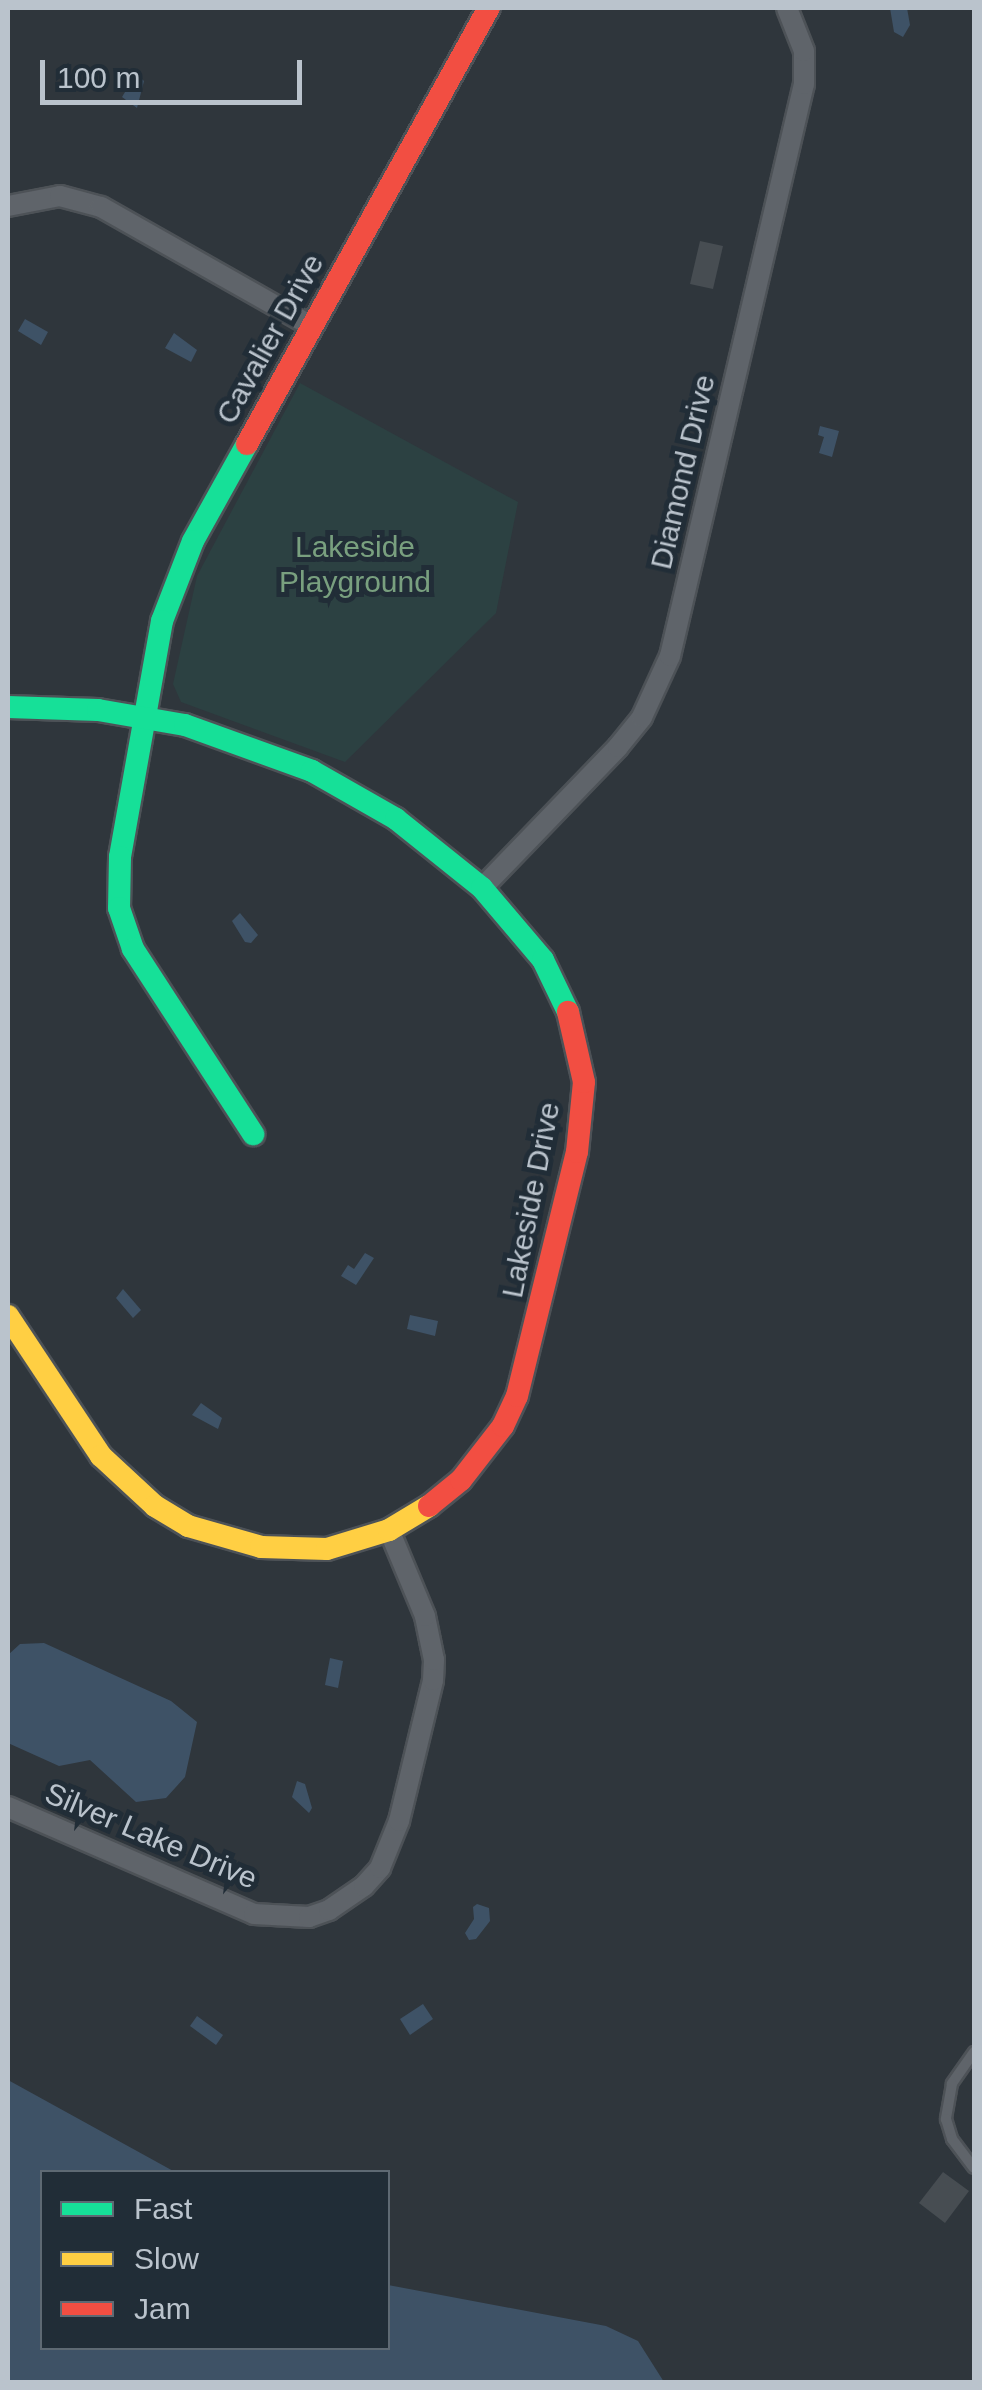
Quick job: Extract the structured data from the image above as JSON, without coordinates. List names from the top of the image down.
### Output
{
  "streets": {
    "street": [
      "Cavalier Drive",
      "Diamond Drive",
      "Lakeside Drive",
      "Silver Lake Drive"
    ]
  },
  "crossings": [
    ["Cavalier Drive", "Lakeside Drive"],
    ["Diamond Drive", "Lakeside Drive"],
    ["Lakeside Drive", "Silver Lake Drive"]
  ],
  "parks": ["Lakeside Playground"],
  "legend": ["Fast", "Slow", "Jam"],
  "scale_bar": "100 m"
}
